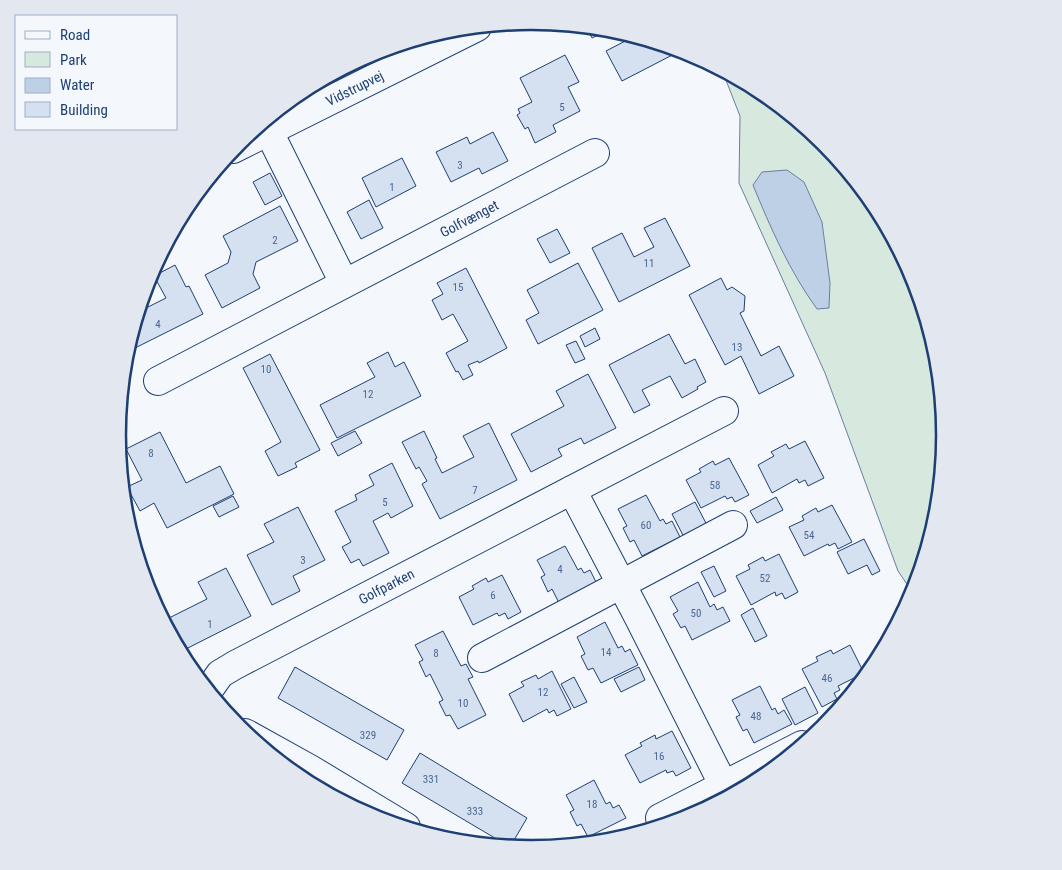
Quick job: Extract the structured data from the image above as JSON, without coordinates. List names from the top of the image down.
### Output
{
  "streets": {
    "street": ["Vidstrupvej", "Golfvænget", "Golfparken"]
  },
  "house_numbers": [
    "5",
    "3",
    "1",
    "2",
    "11",
    "15",
    "4",
    "13",
    "10",
    "12",
    "8",
    "58",
    "7",
    "5",
    "60",
    "54",
    "3",
    "4",
    "52",
    "6",
    "50",
    "1",
    "14",
    "8",
    "46",
    "12",
    "10",
    "48",
    "329",
    "16",
    "331",
    "18",
    "333"
  ],
  "legend": [
    "Road",
    "Park",
    "Water",
    "Building"
  ]
}
